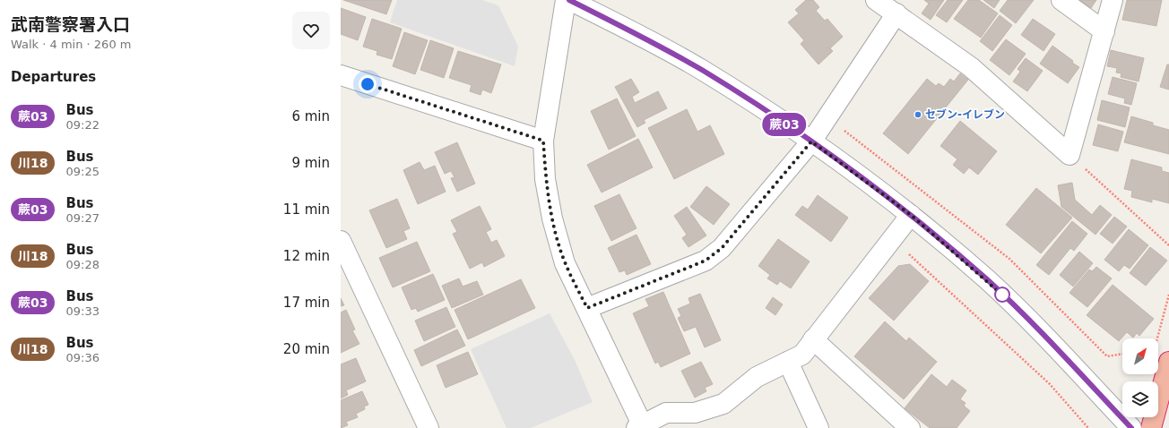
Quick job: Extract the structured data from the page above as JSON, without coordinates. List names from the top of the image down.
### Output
{
  "places": ["セブン-イレブン"],
  "lines": ["bus line 蕨03"],
  "north": "top right",
  "page": {
    "heading": [
      ["武南警察署入口", "Walk · 4 min · 260 m"],
      "Departures"
    ],
    "on_map": "蕨03",
    "list": [
      {
        "mark": "蕨03",
        "name": "Bus",
        "note": "09:22",
        "value": "6 min"
      },
      {
        "mark": "川18",
        "name": "Bus",
        "note": "09:25",
        "value": "9 min"
      },
      {
        "mark": "蕨03",
        "name": "Bus",
        "note": "09:27",
        "value": "11 min"
      },
      {
        "mark": "川18",
        "name": "Bus",
        "note": "09:28",
        "value": "12 min"
      },
      {
        "mark": "蕨03",
        "name": "Bus",
        "note": "09:33",
        "value": "17 min"
      },
      {
        "mark": "川18",
        "name": "Bus",
        "note": "09:36",
        "value": "20 min"
      }
    ]
  }
}
